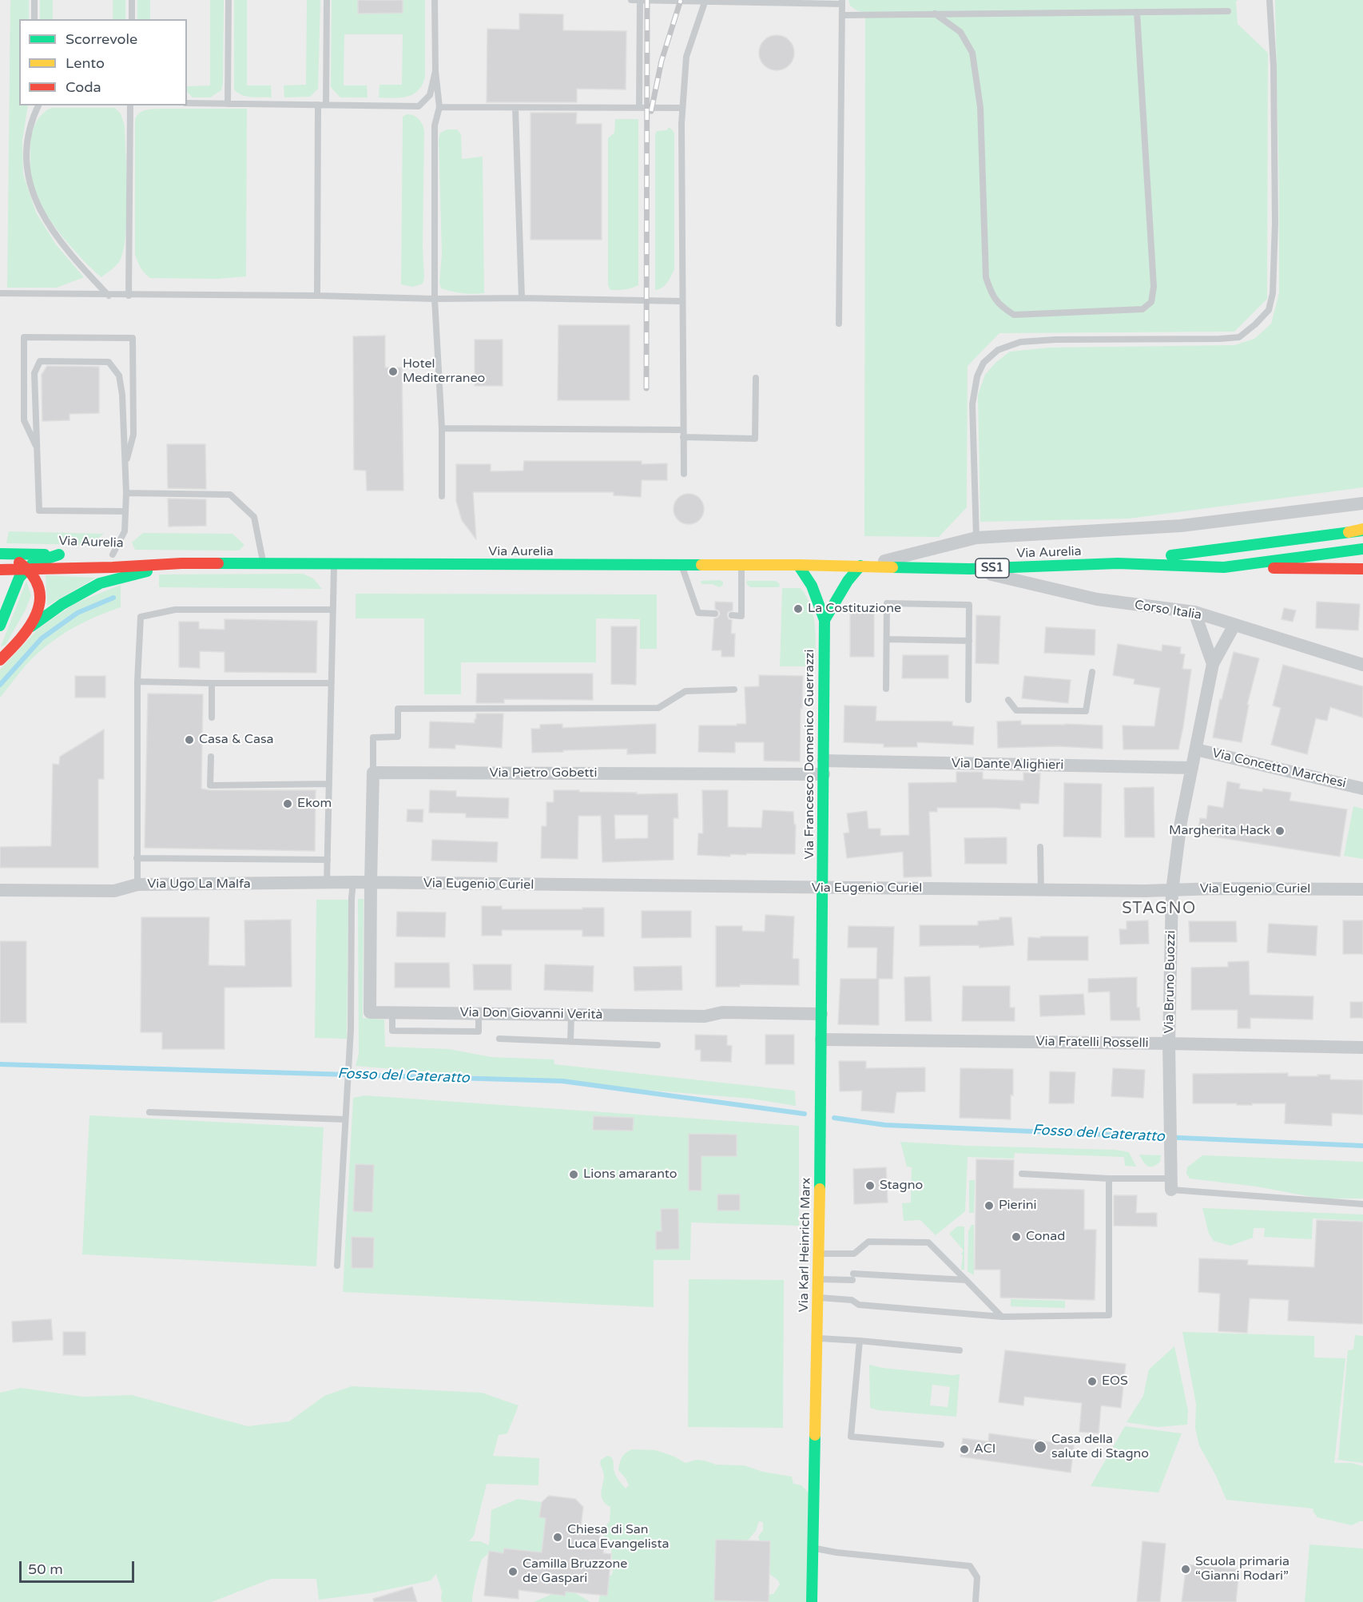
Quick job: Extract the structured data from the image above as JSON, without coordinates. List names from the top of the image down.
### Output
{
  "streets": {
    "main road": [
      "Via Aurelia",
      "SS1",
      "Via Francesco Domenico Guerrazzi",
      "Via Karl Heinrich Marx"
    ],
    "street": [
      "Corso Italia",
      "Via Dante Alighieri",
      "Via Concetto Marchesi",
      "Via Pietro Gobetti",
      "Via Ugo La Malfa",
      "Via Eugenio Curiel",
      "Via Bruno Buozzi",
      "Via Don Giovanni Verità",
      "Via Fratelli Rosselli"
    ]
  },
  "crossings": [
    ["Via Aurelia", "Corso Italia"],
    ["Via Aurelia", "Via Francesco Domenico Guerrazzi"],
    ["Corso Italia", "Via Bruno Buozzi"],
    ["Via Francesco Domenico Guerrazzi", "Via Dante Alighieri"],
    ["Via Francesco Domenico Guerrazzi", "Via Pietro Gobetti"],
    ["Via Francesco Domenico Guerrazzi", "Via Eugenio Curiel"],
    ["Via Francesco Domenico Guerrazzi", "Via Karl Heinrich Marx"],
    ["Via Dante Alighieri", "Via Pietro Gobetti"],
    ["Via Dante Alighieri", "Via Bruno Buozzi"],
    ["Via Concetto Marchesi", "Via Bruno Buozzi"],
    ["Via Ugo La Malfa", "Via Eugenio Curiel"],
    ["Via Ugo La Malfa", "Via Don Giovanni Verità"],
    ["Via Eugenio Curiel", "Via Bruno Buozzi"],
    ["Via Eugenio Curiel", "Via Don Giovanni Verità"],
    ["Via Eugenio Curiel", "Via Karl Heinrich Marx"],
    ["Via Bruno Buozzi", "Via Fratelli Rosselli"],
    ["Via Don Giovanni Verità", "Via Karl Heinrich Marx"],
    ["Via Fratelli Rosselli", "Via Karl Heinrich Marx"]
  ],
  "districts": ["STAGNO"],
  "water": ["Fosso del Cateratto"],
  "places": [
    "Hotel Mediterraneo",
    "La Costituzione",
    "Casa & Casa",
    "Ekom",
    "Margherita Hack",
    "Lions amaranto",
    "Stagno",
    "Pierini",
    "Conad",
    "EOS",
    "Casa della salute di Stagno",
    "ACI",
    "Chiesa di San Luca Evangelista",
    "Scuola primaria “Gianni Rodari”",
    "Camilla Bruzzone de Gaspari"
  ],
  "legend": ["Scorrevole", "Lento", "Coda"],
  "scale_bar": "50 m"
}
